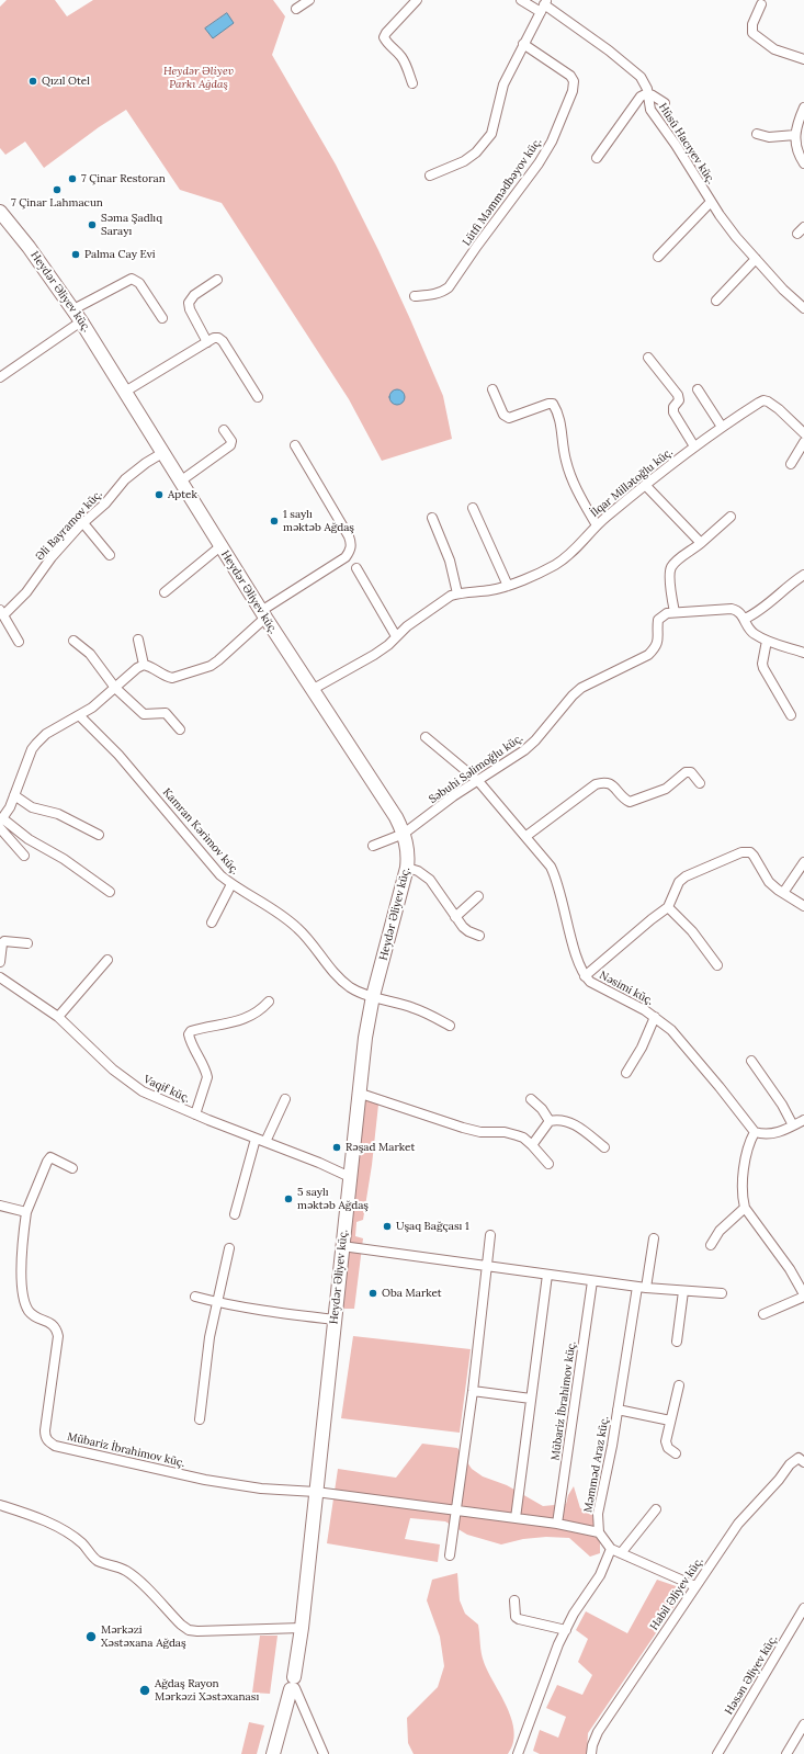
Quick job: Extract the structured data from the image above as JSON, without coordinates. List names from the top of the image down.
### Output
{
  "streets": {
    "main road": ["Heydər Əliyev küç."],
    "street": [
      "Hüsü Hacıyev küç.",
      "Lütfi Məmmədbəyov küç.",
      "İlqar Millətoğlu küç.",
      "Əli Bayramov küç.",
      "Səbuhi Səlimoğlu küç.",
      "Kamran Kərimov küç.",
      "Nəsimi küç.",
      "Vaqif küç.",
      "Mübariz İbrahimov küç.",
      "Məmməd Araz küç.",
      "Habil Əliyev küç.",
      "Həsən Əliyev küç."
    ]
  },
  "crossings": [
    ["Heydər Əliyev küç.", "İlqar Millətoğlu küç."],
    ["Heydər Əliyev küç.", "Əli Bayramov küç."],
    ["Heydər Əliyev küç.", "Səbuhi Səlimoğlu küç."],
    ["Heydər Əliyev küç.", "Kamran Kərimov küç."],
    ["Heydər Əliyev küç.", "Vaqif küç."],
    ["Heydər Əliyev küç.", "Mübariz İbrahimov küç."],
    ["Səbuhi Səlimoğlu küç.", "Nəsimi küç."]
  ],
  "parks": ["Heydər Əliyev Parkı Ağdaş"],
  "places": [
    "Qızıl Otel",
    "7 Çinar Restoran",
    "7 Çinar Lahmacun",
    "Səma Şadlıq Sarayı",
    "Palma Cay Evi",
    "Aptek",
    "1 saylı məktəb Ağdaş",
    "Rəşad Market",
    "5 saylı məktəb Ağdaş",
    "Uşaq Bağçası 1",
    "Oba Market",
    "Mərkəzi Xəstəxana Ağdaş",
    "Ağdaş Rayon Mərkəzi Xəstəxanası"
  ]
}
